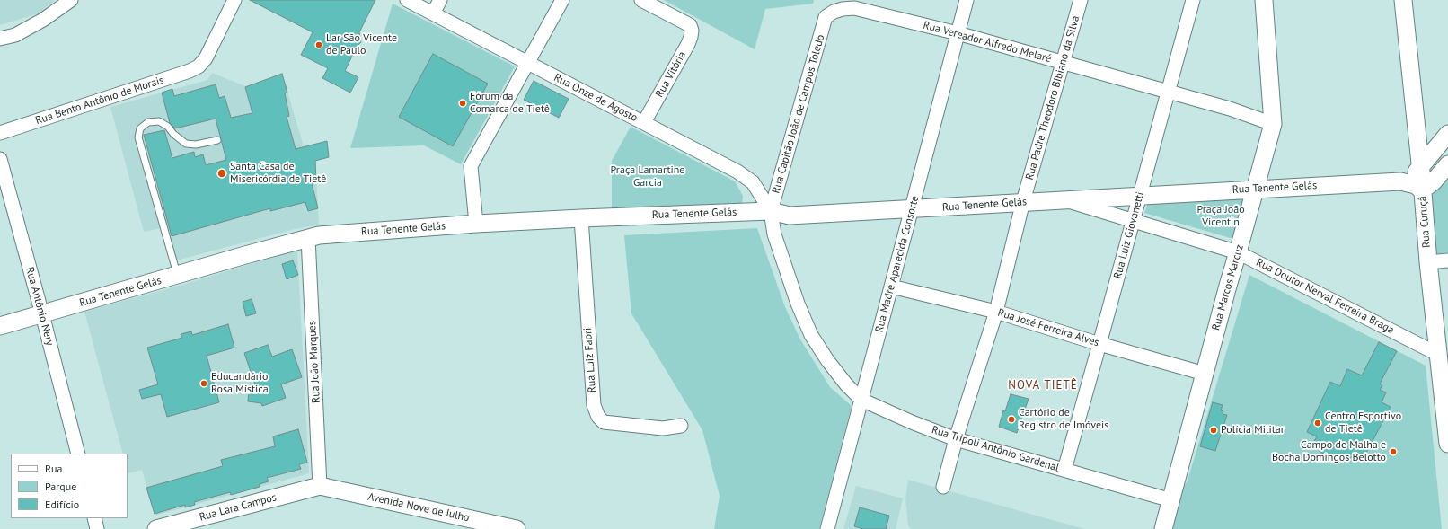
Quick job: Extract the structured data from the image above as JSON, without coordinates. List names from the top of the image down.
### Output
{
  "streets": {
    "street": [
      "Rua Vereador Alfredo Melaré",
      "Rua Vitória",
      "Rua Onze de Agosto",
      "Rua Padre Theodoro Bibiano da Silva",
      "Rua Bento Antônio de Morais",
      "Rua Capitão João de Campos Toledo",
      "Rua Tenente Gelás",
      "Rua Curuçá",
      "Rua Luiz Giovanetti",
      "Rua Madre Aparecida Consorte",
      "Rua Marcos Marcuz",
      "Rua Doutor Nerval Ferreira Braga",
      "Rua Antônio Nery",
      "Rua José Ferreira Alves",
      "Rua Luiz Fabri",
      "Rua João Marques",
      "Rua Tripoli Antônio Gardenal",
      "Rua Lara Campos",
      "Avenida Nove de Julho"
    ]
  },
  "crossings": [
    ["Rua Vereador Alfredo Melaré", "Rua Padre Theodoro Bibiano da Silva"],
    ["Rua Vereador Alfredo Melaré", "Rua Capitão João de Campos Toledo"],
    ["Rua Vereador Alfredo Melaré", "Rua Luiz Giovanetti"],
    ["Rua Vereador Alfredo Melaré", "Rua Madre Aparecida Consorte"],
    ["Rua Vereador Alfredo Melaré", "Rua Marcos Marcuz"],
    ["Rua Vitória", "Rua Onze de Agosto"],
    ["Rua Onze de Agosto", "Rua Capitão João de Campos Toledo"],
    ["Rua Onze de Agosto", "Rua Tenente Gelás"],
    ["Rua Onze de Agosto", "Rua Tripoli Antônio Gardenal"],
    ["Rua Padre Theodoro Bibiano da Silva", "Rua Tenente Gelás"],
    ["Rua Padre Theodoro Bibiano da Silva", "Rua José Ferreira Alves"],
    ["Rua Padre Theodoro Bibiano da Silva", "Rua Tripoli Antônio Gardenal"],
    ["Rua Capitão João de Campos Toledo", "Rua Tenente Gelás"],
    ["Rua Capitão João de Campos Toledo", "Rua Tripoli Antônio Gardenal"],
    ["Rua Tenente Gelás", "Rua Curuçá"],
    ["Rua Tenente Gelás", "Rua Luiz Giovanetti"],
    ["Rua Tenente Gelás", "Rua Madre Aparecida Consorte"],
    ["Rua Tenente Gelás", "Rua Marcos Marcuz"],
    ["Rua Tenente Gelás", "Rua Doutor Nerval Ferreira Braga"],
    ["Rua Tenente Gelás", "Rua Antônio Nery"],
    ["Rua Tenente Gelás", "Rua Luiz Fabri"],
    ["Rua Tenente Gelás", "Rua João Marques"],
    ["Rua Tenente Gelás", "Rua Tripoli Antônio Gardenal"],
    ["Rua Curuçá", "Rua Doutor Nerval Ferreira Braga"],
    ["Rua Luiz Giovanetti", "Rua Doutor Nerval Ferreira Braga"],
    ["Rua Luiz Giovanetti", "Rua José Ferreira Alves"],
    ["Rua Luiz Giovanetti", "Rua Tripoli Antônio Gardenal"],
    ["Rua Madre Aparecida Consorte", "Rua José Ferreira Alves"],
    ["Rua Madre Aparecida Consorte", "Rua Tripoli Antônio Gardenal"],
    ["Rua Marcos Marcuz", "Rua Doutor Nerval Ferreira Braga"],
    ["Rua Marcos Marcuz", "Rua José Ferreira Alves"],
    ["Rua Marcos Marcuz", "Rua Tripoli Antônio Gardenal"],
    ["Rua João Marques", "Rua Lara Campos"],
    ["Rua João Marques", "Avenida Nove de Julho"],
    ["Rua Lara Campos", "Avenida Nove de Julho"]
  ],
  "districts": ["NOVA TIETÊ"],
  "parks": ["Praça Lamartine Garcia", "Praça João Vicentin"],
  "places": [
    "Lar São Vicente de Paulo",
    "Fórum da Comarca de Tietê",
    "Santa Casa de Misericórdia de Tietê",
    "Educandário Rosa Mística",
    "Cartório de Registro de Imóveis",
    "Centro Esportivo de Tietê",
    "Polícia Militar",
    "Campo de Malha e Bocha Domingos Belotto"
  ],
  "legend": ["Rua", "Parque", "Edifício"]
}
